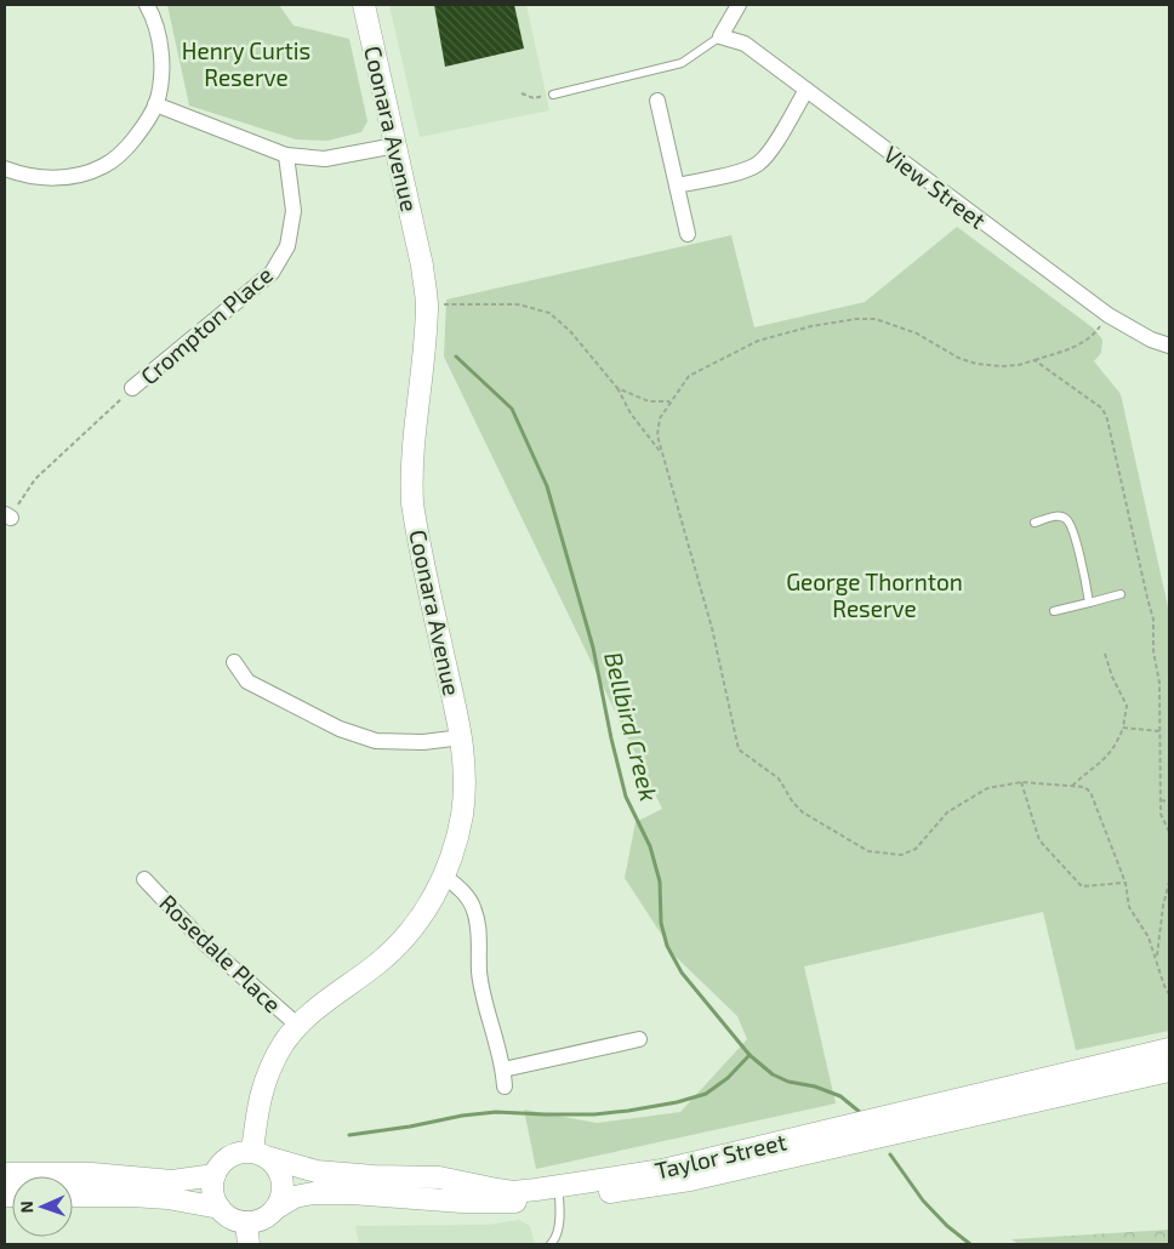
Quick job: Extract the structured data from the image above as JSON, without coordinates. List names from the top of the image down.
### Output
{
  "streets": {
    "street": [
      "Coonara Avenue",
      "View Street",
      "Crompton Place",
      "Rosedale Place",
      "Taylor Street"
    ]
  },
  "crossings": [
    ["Coonara Avenue", "Rosedale Place"],
    ["Coonara Avenue", "Taylor Street"]
  ],
  "water": ["Bellbird Creek"],
  "parks": ["Henry Curtis Reserve", "George Thornton Reserve"],
  "north": "left"
}
